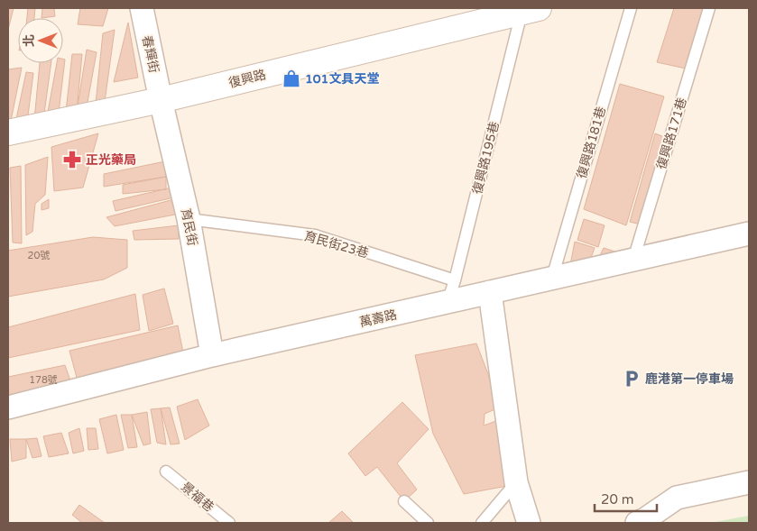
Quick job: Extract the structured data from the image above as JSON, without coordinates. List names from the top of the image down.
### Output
{
  "streets": {
    "street": [
      "春輝街",
      "復興路",
      "育民街",
      "萬壽路"
    ],
    "lane": [
      "復興路171巷",
      "復興路181巷",
      "復興路195巷",
      "育民街23巷",
      "景福巷"
    ]
  },
  "crossings": [
    ["春輝街", "復興路"],
    ["春輝街", "育民街"],
    ["復興路", "復興路195巷"],
    ["復興路", "育民街"],
    ["復興路171巷", "萬壽路"],
    ["復興路181巷", "萬壽路"],
    ["復興路195巷", "育民街23巷"],
    ["復興路195巷", "萬壽路"],
    ["育民街", "育民街23巷"],
    ["育民街", "萬壽路"]
  ],
  "places": {
    "shop": ["101文具天堂"],
    "pharmacy": ["正光藥局"],
    "parking": ["鹿港第一停車場"]
  },
  "house_numbers": ["20號", "178號"],
  "scale_bar": "20 m",
  "north": "left"
}
